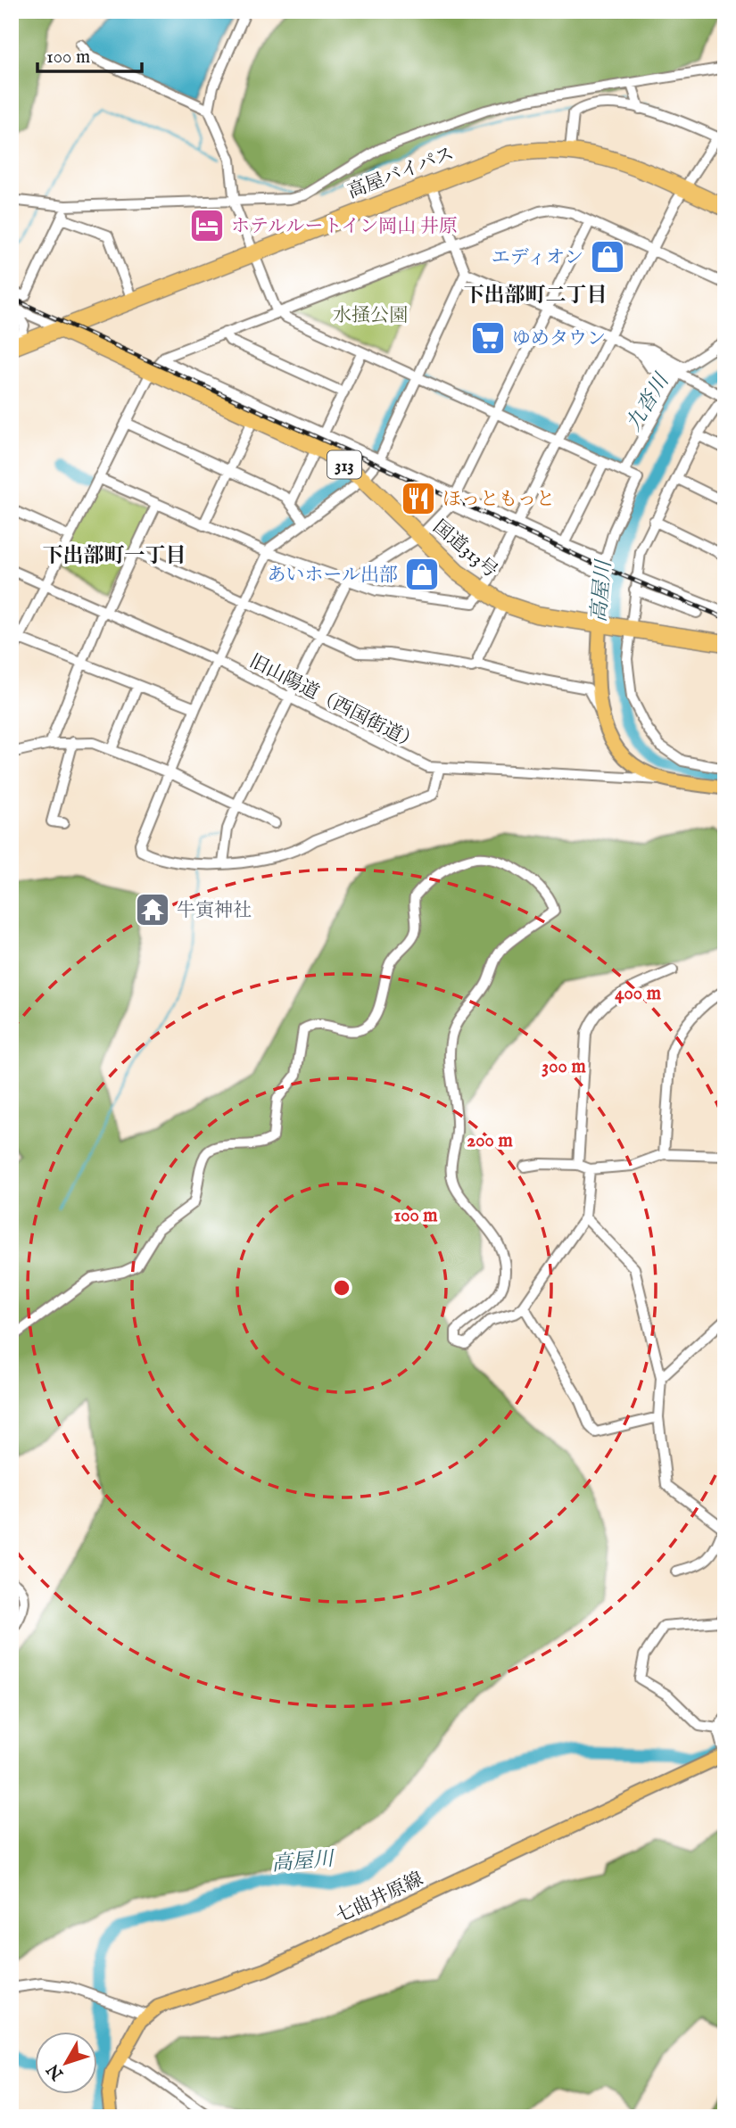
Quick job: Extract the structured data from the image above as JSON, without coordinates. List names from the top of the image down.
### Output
{
  "streets": {
    "highway": ["高屋バイパス", "313", "国道313号"],
    "main road": ["七曲井原線"],
    "street": ["旧山陽道（西国街道）"]
  },
  "crossings": [
    ["高屋バイパス", "国道313号"]
  ],
  "districts": ["下出部町二丁目", "下出部町一丁目"],
  "water": ["九沓川", "高屋川"],
  "parks": ["水掻公園"],
  "places": {
    "hotel": ["ホテルルートイン岡山 井原"],
    "shop": ["エディオン", "あいホール出部"],
    "supermarket": ["ゆめタウン"],
    "restaurant": ["ほっともっと"],
    "temple": ["牛寅神社"]
  },
  "scale_bar": "100 m",
  "north": "bottom left",
  "rings": [
    "400 m",
    "300 m",
    "200 m",
    "100 m"
  ]
}
